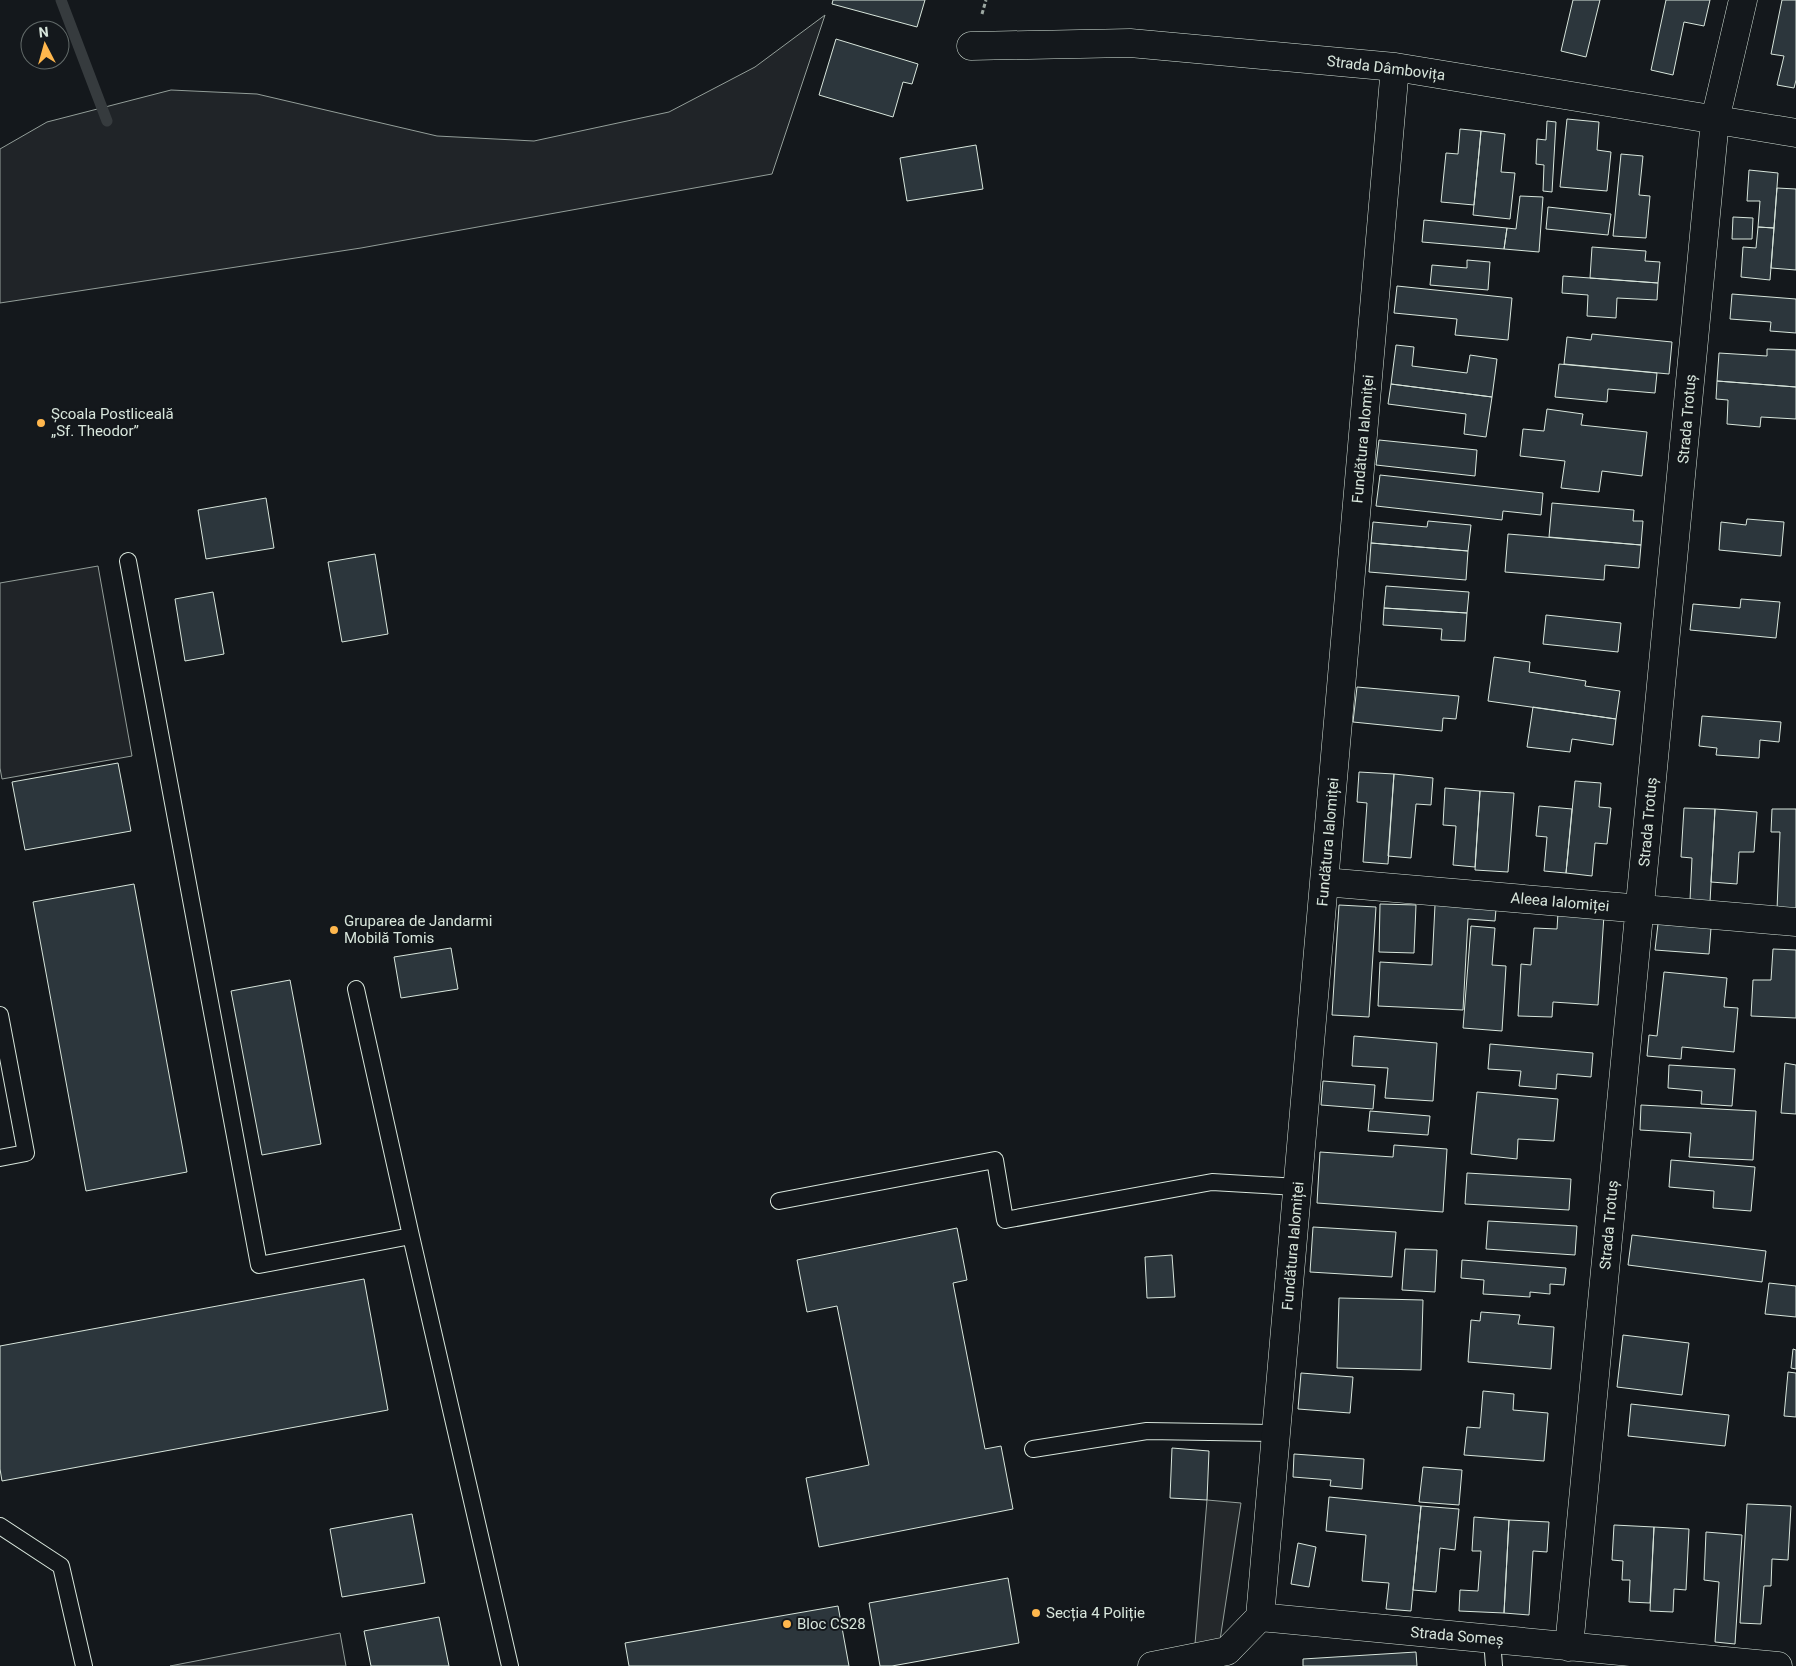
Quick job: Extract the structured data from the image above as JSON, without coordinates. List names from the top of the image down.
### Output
{
  "streets": {
    "street": [
      "Strada Dâmbovița",
      "Strada Trotuș",
      "Fundătura Ialomiței",
      "Aleea Ialomiței",
      "Strada Someș"
    ]
  },
  "crossings": [
    ["Strada Dâmbovița", "Strada Trotuș"],
    ["Strada Dâmbovița", "Fundătura Ialomiței"],
    ["Strada Trotuș", "Aleea Ialomiței"],
    ["Strada Trotuș", "Strada Someș"],
    ["Fundătura Ialomiței", "Aleea Ialomiței"],
    ["Fundătura Ialomiței", "Strada Someș"]
  ],
  "places": [
    "Școala Postliceală „Sf. Theodor”",
    "Gruparea de Jandarmi Mobilă Tomis",
    "Secția 4 Poliție",
    "Bloc CS28"
  ],
  "north": "top"
}
